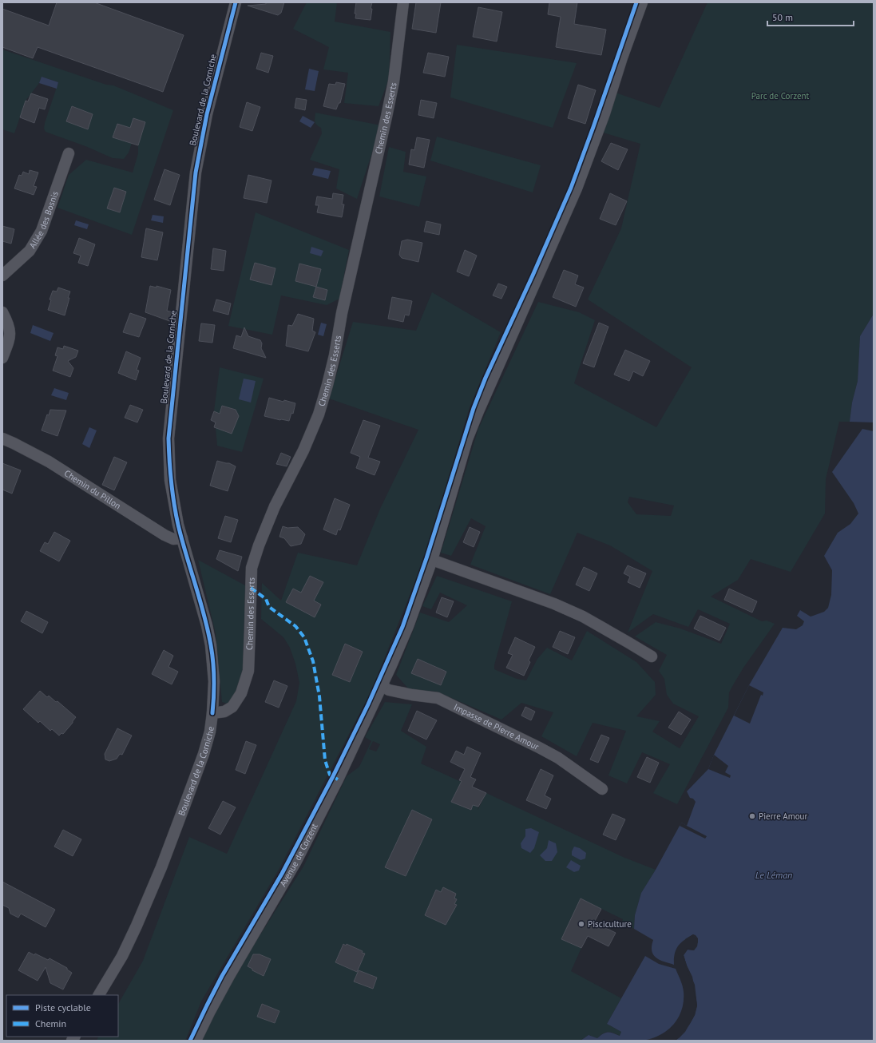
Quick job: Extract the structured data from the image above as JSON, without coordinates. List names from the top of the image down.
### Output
{
  "streets": {
    "street": [
      "Boulevard de la Corniche",
      "Chemin des Esserts",
      "Allée des Bosnis",
      "Chemin du Pillon",
      "Impasse de Pierre Amour",
      "Avenue de Corzent"
    ]
  },
  "crossings": [
    ["Boulevard de la Corniche", "Chemin des Esserts"],
    ["Boulevard de la Corniche", "Chemin du Pillon"],
    ["Impasse de Pierre Amour", "Avenue de Corzent"]
  ],
  "water": ["Le Léman"],
  "parks": ["Parc de Corzent"],
  "places": ["Pierre Amour", "Pisciculture"],
  "legend": ["Piste cyclable", "Chemin"],
  "scale_bar": "50 m"
}
